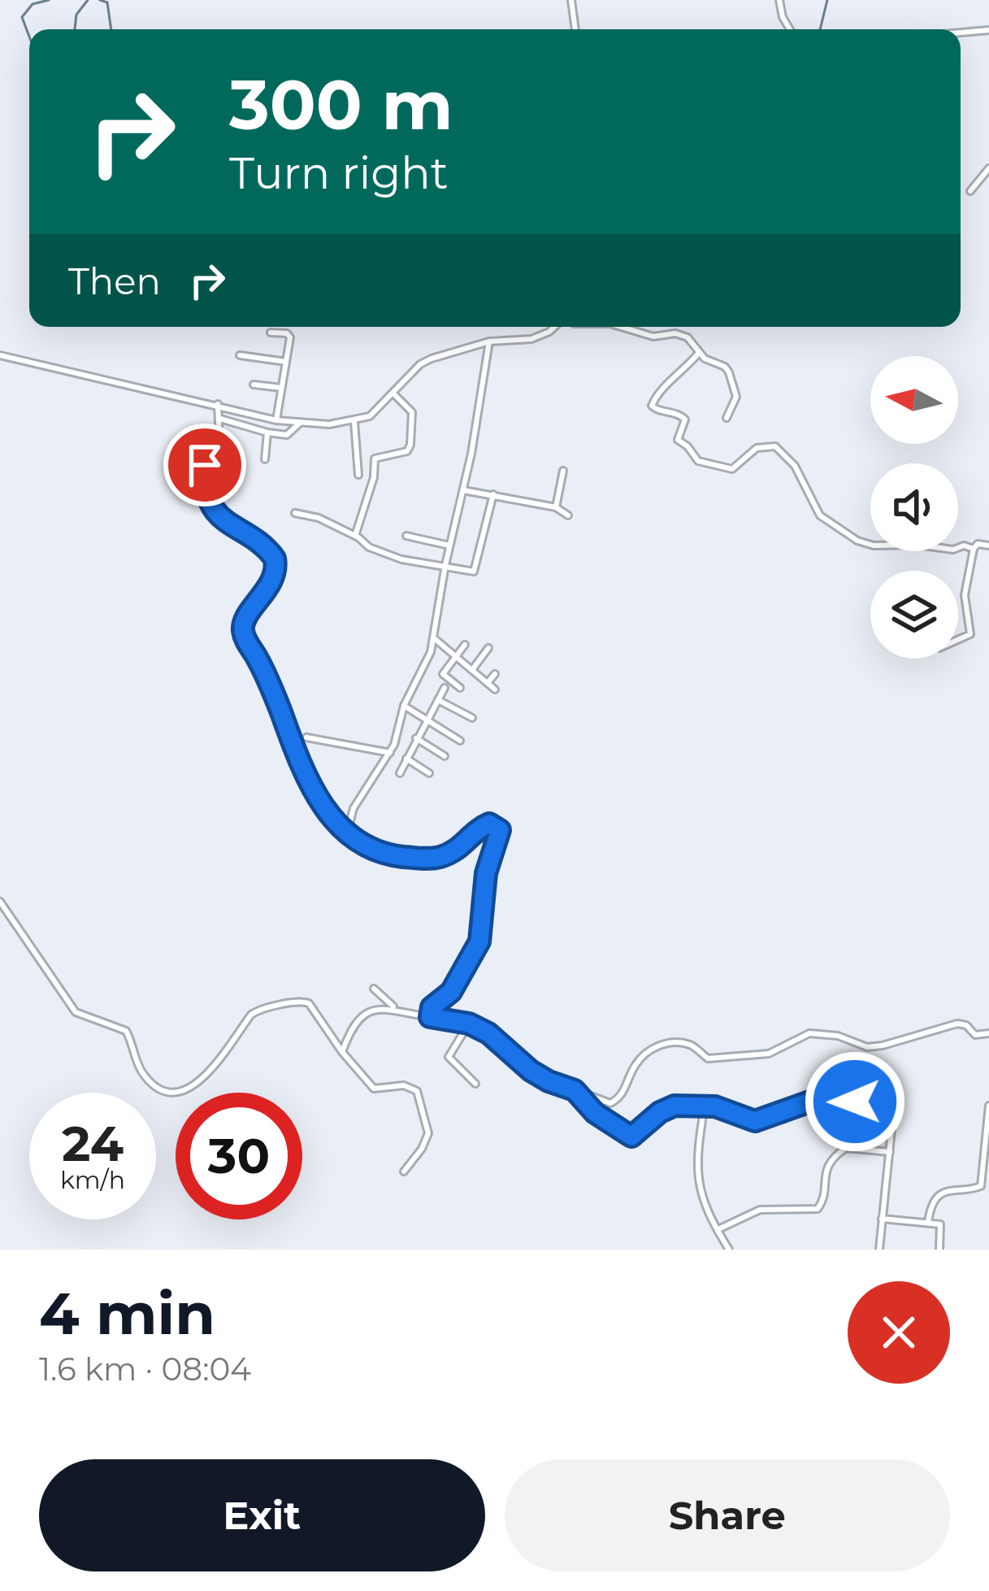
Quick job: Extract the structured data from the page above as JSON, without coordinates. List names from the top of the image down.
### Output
{
  "north": "left",
  "page": {
    "turn": ["300 m", "Turn right"],
    "then": "Then",
    "speed": "24 km/h",
    "limit": "30",
    "heading": ["4 min", "1.6 km · 08:04"],
    "buttons": ["Exit", "Share"]
  }
}
